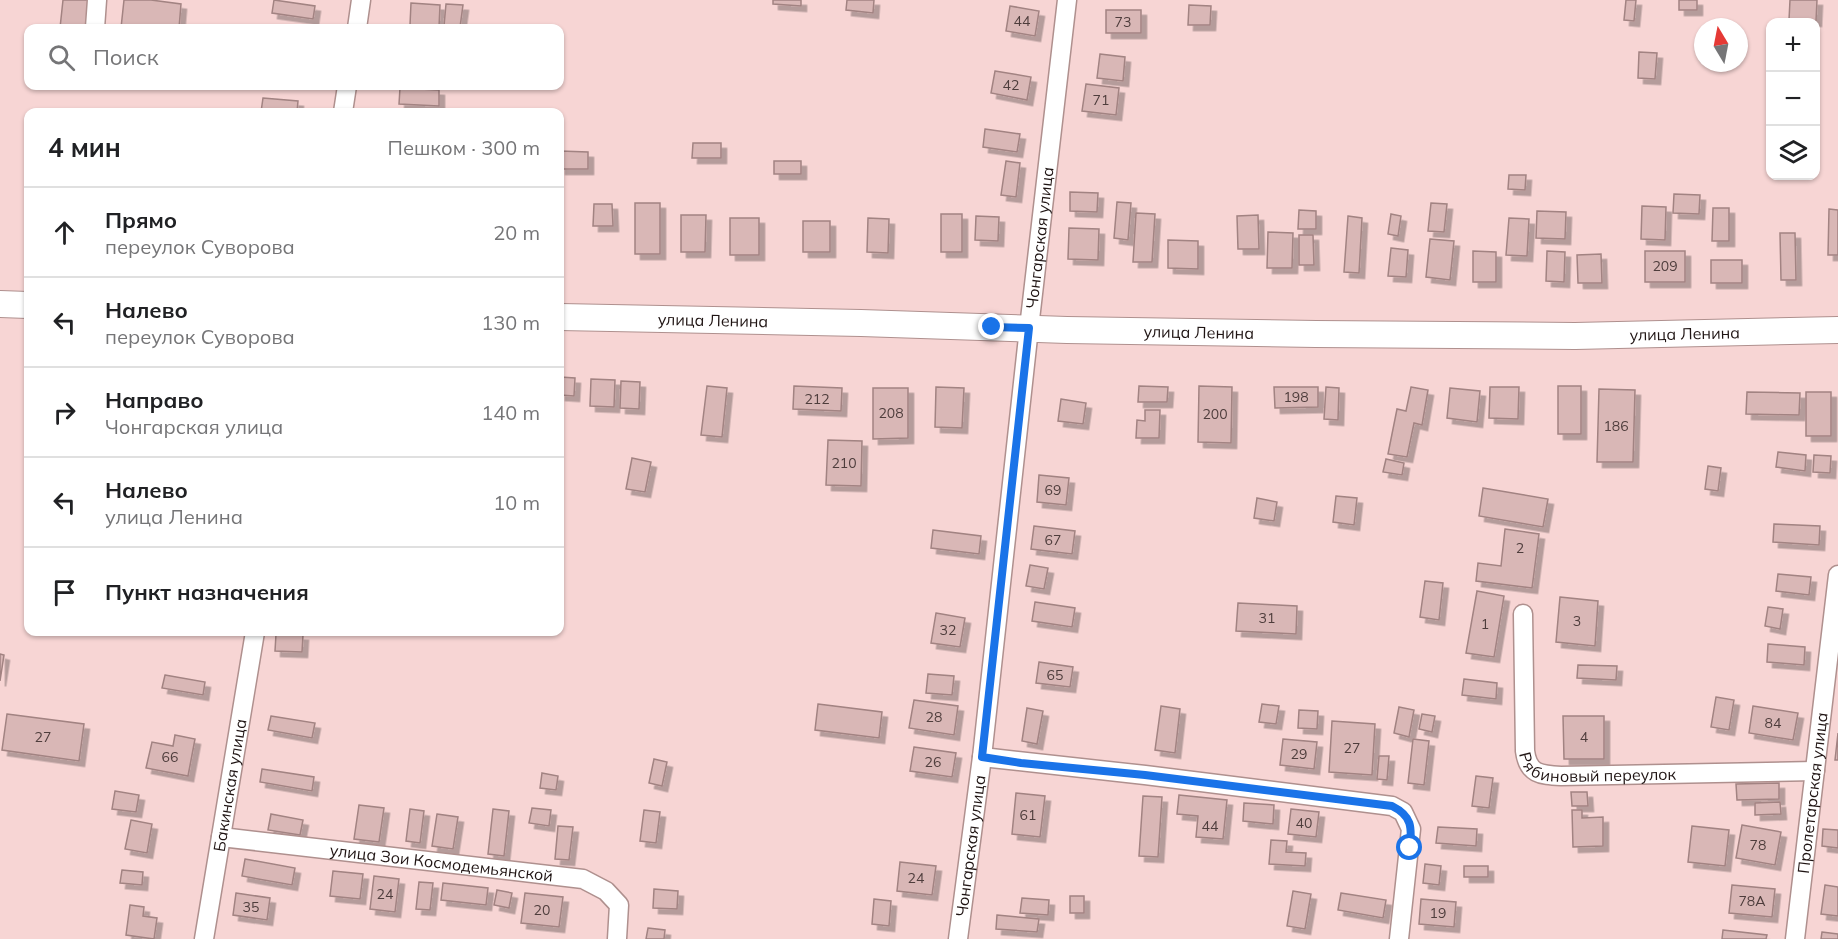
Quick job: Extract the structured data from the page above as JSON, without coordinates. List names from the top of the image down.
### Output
{
  "streets": {
    "street": [
      "Чонгарская улица",
      "улица Ленина",
      "Рябиновый переулок",
      "Бакинская улица",
      "Пролетарская улица",
      "улица Зои Космодемьянской"
    ]
  },
  "crossings": [
    ["Чонгарская улица", "улица Ленина"],
    ["Рябиновый переулок", "Пролетарская улица"],
    ["Бакинская улица", "улица Зои Космодемьянской"]
  ],
  "house_numbers": [
    "44",
    "73",
    "42",
    "71",
    "209",
    "198",
    "212",
    "208",
    "200",
    "186",
    "210",
    "69",
    "67",
    "2",
    "31",
    "3",
    "1",
    "32",
    "65",
    "28",
    "84",
    "27",
    "4",
    "27",
    "29",
    "66",
    "26",
    "61",
    "40",
    "44",
    "78",
    "24",
    "24",
    "78А",
    "35",
    "20",
    "19"
  ],
  "north": "top",
  "page": {
    "map_buttons": ["+", "−"],
    "search": "Поиск",
    "heading": ["4 мин", "Пешком · 300 m"],
    "list": [
      ["Прямо", "переулок Суворова", "20 m"],
      ["Налево", "переулок Суворова", "130 m"],
      ["Направо", "Чонгарская улица", "140 m"],
      ["Налево", "улица Ленина", "10 m"],
      "Пункт назначения"
    ]
  }
}
